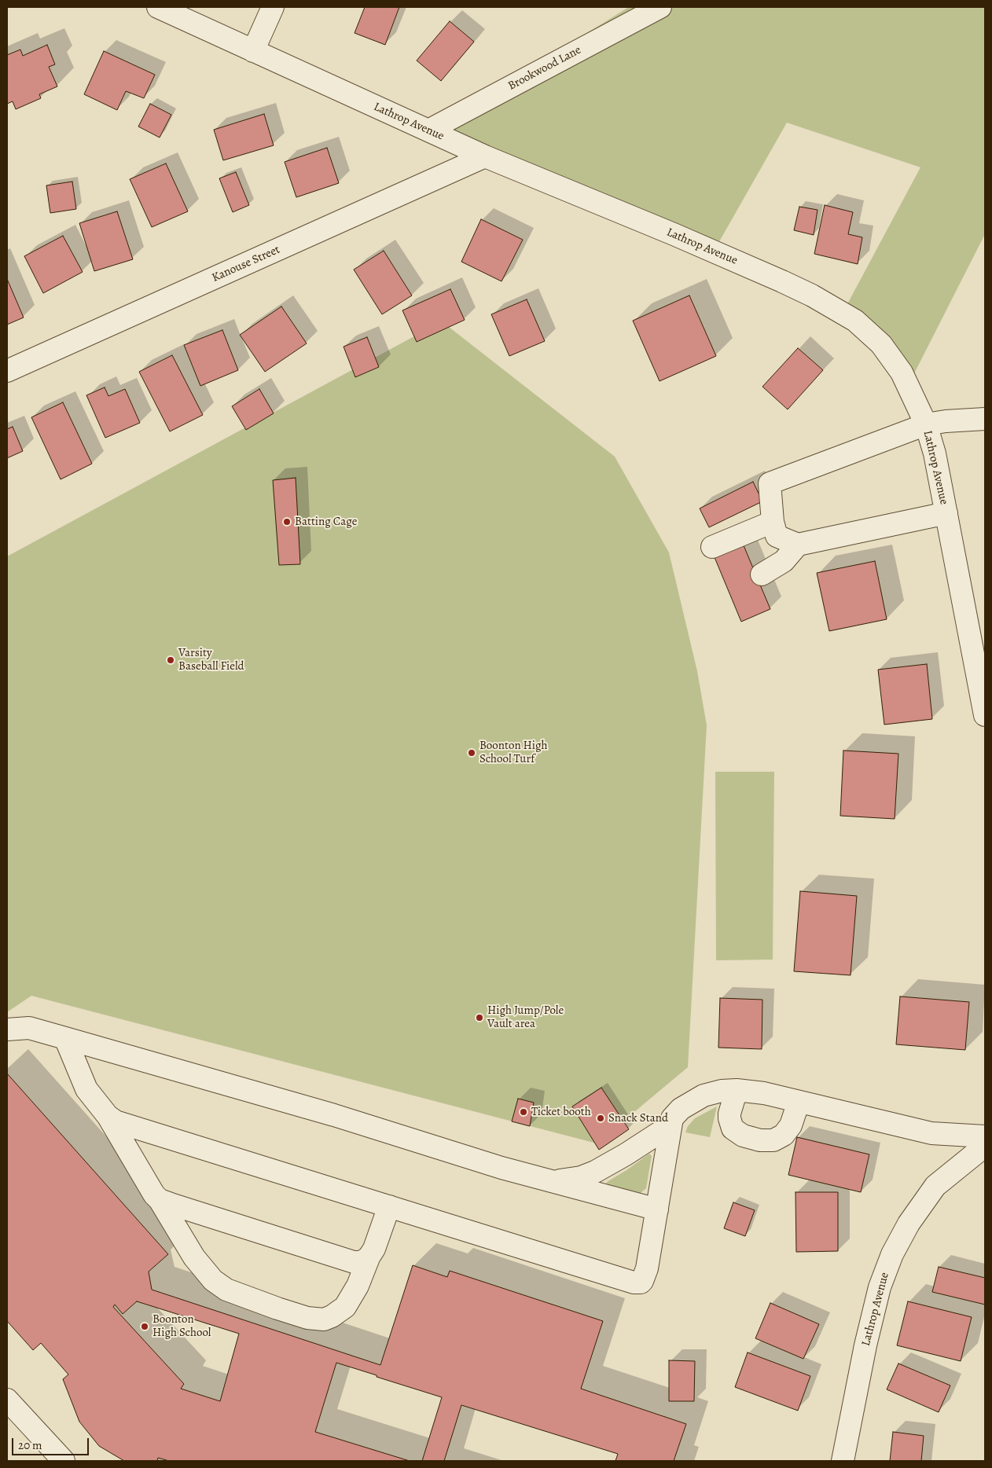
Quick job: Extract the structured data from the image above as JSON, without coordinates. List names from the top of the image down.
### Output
{
  "streets": {
    "street": ["Brookwood Lane", "Lathrop Avenue", "Kanouse Street"]
  },
  "crossings": [
    ["Brookwood Lane", "Lathrop Avenue"],
    ["Lathrop Avenue", "Kanouse Street"]
  ],
  "places": [
    "Batting Cage",
    "Varsity Baseball Field",
    "Boonton High School Turf",
    "High Jump/Pole Vault area",
    "Ticket booth",
    "Snack Stand",
    "Boonton High School"
  ],
  "scale_bar": "20 m"
}
